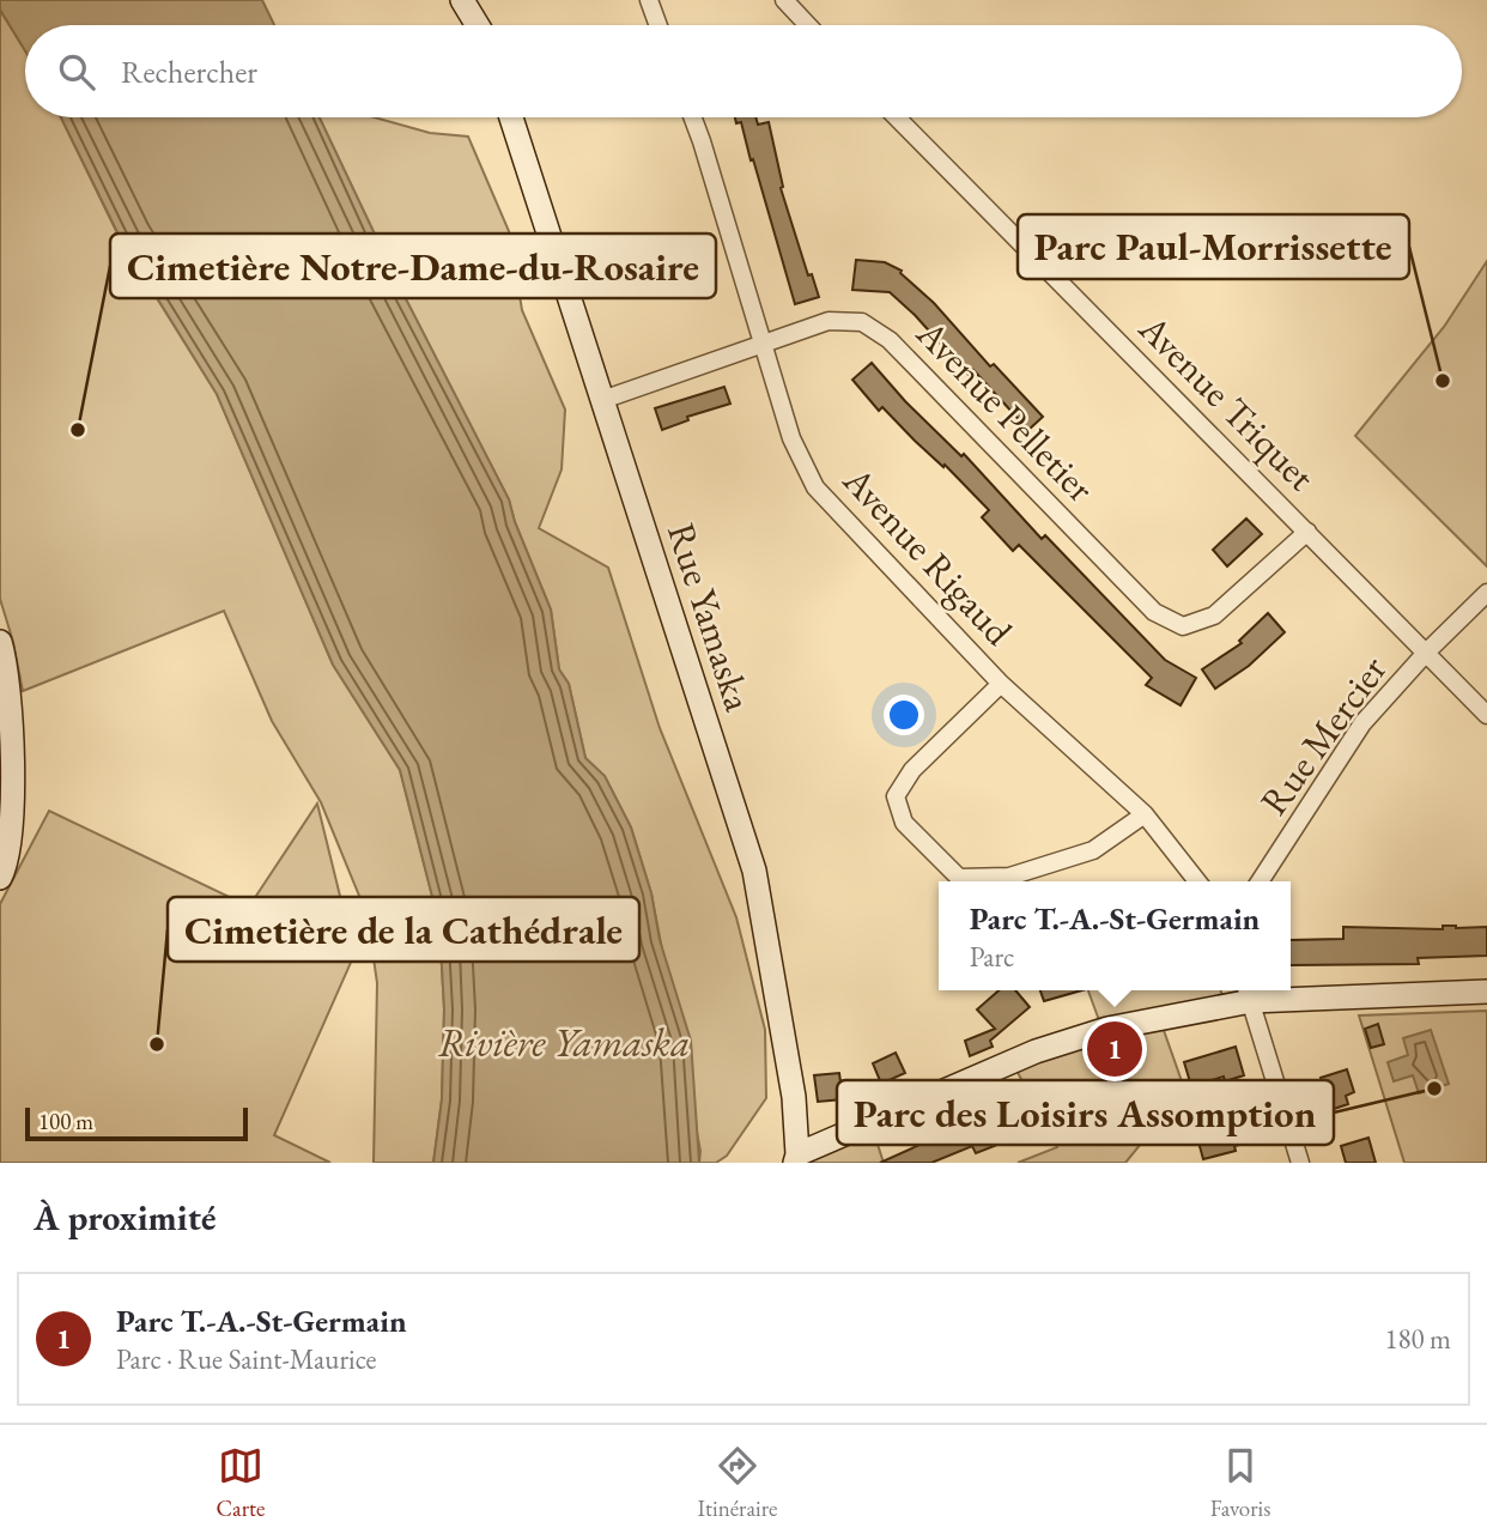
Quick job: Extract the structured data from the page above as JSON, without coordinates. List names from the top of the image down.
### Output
{
  "streets": {
    "street": [
      "Avenue Triquet",
      "Avenue Pelletier",
      "Avenue Rigaud",
      "Rue Yamaska",
      "Rue Mercier"
    ]
  },
  "crossings": [
    ["Avenue Triquet", "Avenue Pelletier"],
    ["Avenue Triquet", "Rue Mercier"],
    ["Avenue Pelletier", "Avenue Rigaud"],
    ["Avenue Pelletier", "Rue Yamaska"]
  ],
  "water": ["Rivière Yamaska"],
  "places": [
    "Parc Paul-Morrissette",
    "Cimetière Notre-Dame-du-Rosaire",
    "Cimetière de la Cathédrale",
    "Parc des Loisirs Assomption"
  ],
  "scale_bar": "100 m",
  "page": {
    "search": "Rechercher",
    "popup": ["Parc T.-A.-St-Germain", "Parc"],
    "pins": "1",
    "scale": "100 m",
    "heading": "À proximité",
    "list": [
      {
        "mark": "1",
        "name": "Parc T.-A.-St-Germain",
        "note": "Parc · Rue Saint-Maurice",
        "value": "180 m"
      }
    ],
    "nav": ["Carte", "Itinéraire", "Favoris"]
  }
}
